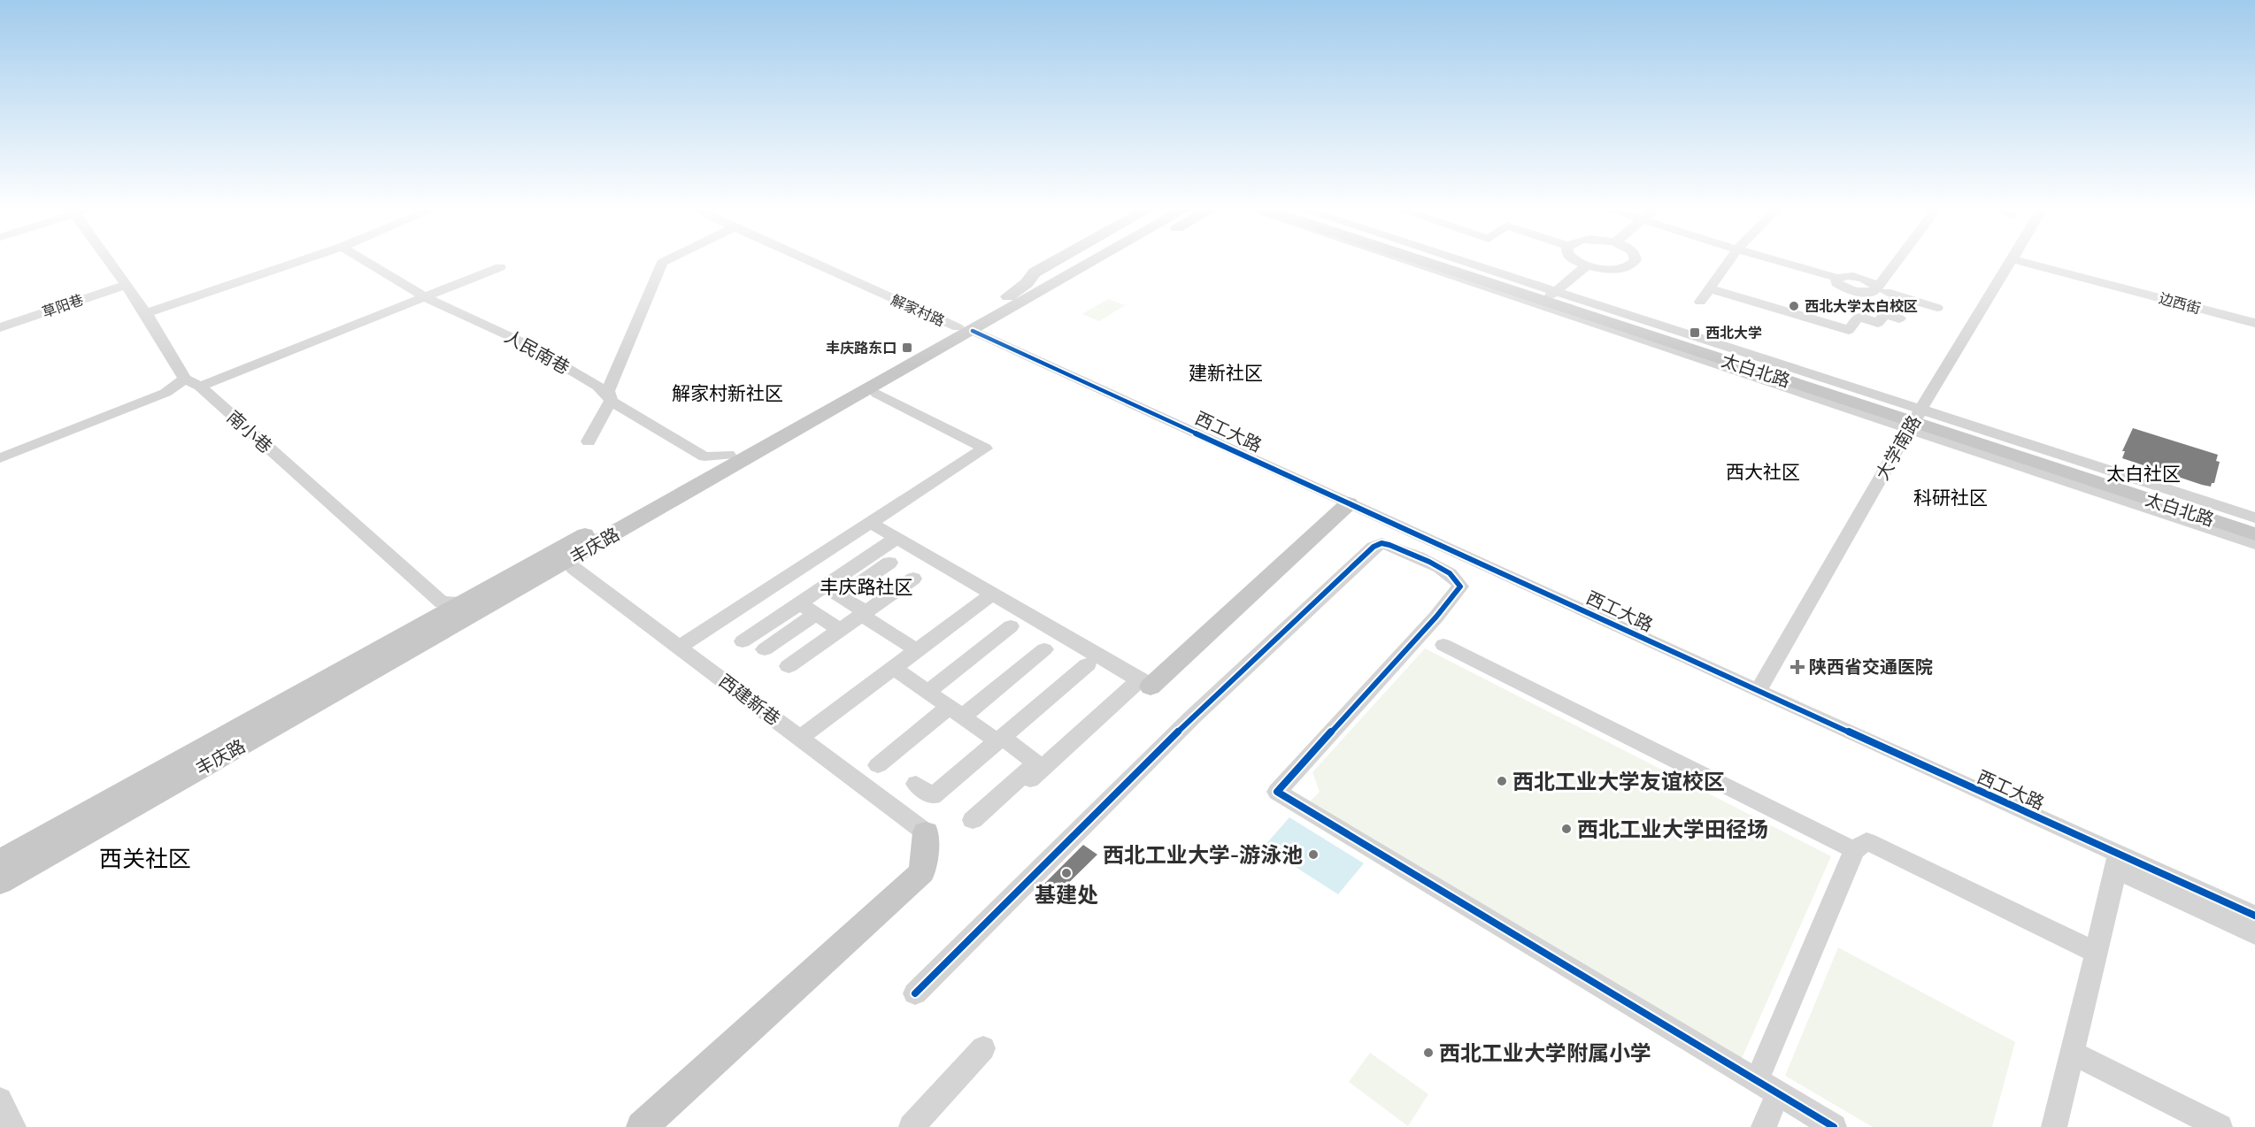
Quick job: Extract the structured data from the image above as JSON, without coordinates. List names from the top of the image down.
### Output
{
  "streets": {
    "main road": ["太白北路", "丰庆路"],
    "street": [
      "边西街",
      "草阳巷",
      "解家村路",
      "人民南巷",
      "南小巷",
      "西工大路",
      "大学南路",
      "西建新巷"
    ]
  },
  "crossings": [
    ["解家村路", "西工大路"],
    ["解家村路", "丰庆路"],
    ["人民南巷", "丰庆路"],
    ["太白北路", "大学南路"],
    ["南小巷", "丰庆路"],
    ["西工大路", "大学南路"],
    ["西工大路", "丰庆路"]
  ],
  "districts": [
    "建新社区",
    "解家村新社区",
    "西大社区",
    "太白社区",
    "科研社区",
    "丰庆路社区",
    "西关社区"
  ],
  "places": {
    "other": [
      "西北大学太白校区",
      "西北工业大学友谊校区",
      "西北工业大学田径场",
      "西北工业大学-游泳池",
      "基建处",
      "西北工业大学附属小学"
    ],
    "transit": ["西北大学", "丰庆路东口"],
    "health": ["陕西省交通医院"]
  }
}
